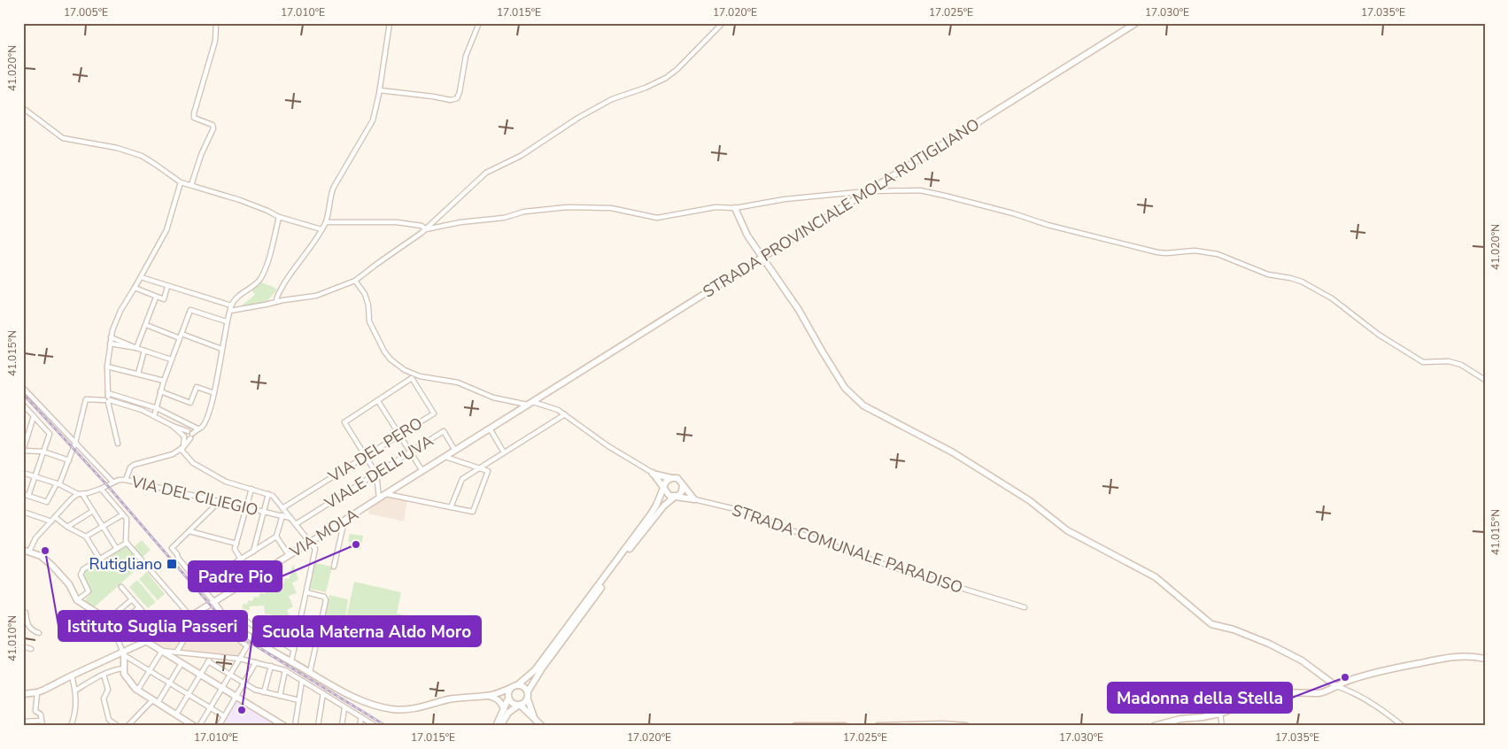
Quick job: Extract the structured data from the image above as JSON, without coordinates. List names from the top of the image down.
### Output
{
  "streets": {
    "street": [
      "STRADA PROVINCIALE MOLA RUTIGLIANO",
      "VIA DEL PERO",
      "VIALE DELL'UVA",
      "VIA DEL CILIEGIO",
      "VIA MOLA",
      "STRADA COMUNALE PARADISO"
    ]
  },
  "crossings": [
    ["STRADA PROVINCIALE MOLA RUTIGLIANO", "VIA MOLA"],
    ["VIALE DELL'UVA", "VIA MOLA"]
  ],
  "places": {
    "other": [
      "Padre Pio",
      "Istituto Suglia Passeri",
      "Madonna della Stella",
      "Scuola Materna Aldo Moro"
    ],
    "transit": ["Rutigliano"]
  },
  "coordinates": [
    "17.005°E",
    "17.010°E",
    "17.015°E",
    "17.020°E",
    "17.025°E",
    "17.030°E",
    "17.035°E",
    "41.020°N",
    "41.015°N",
    "41.010°N"
  ]
}
